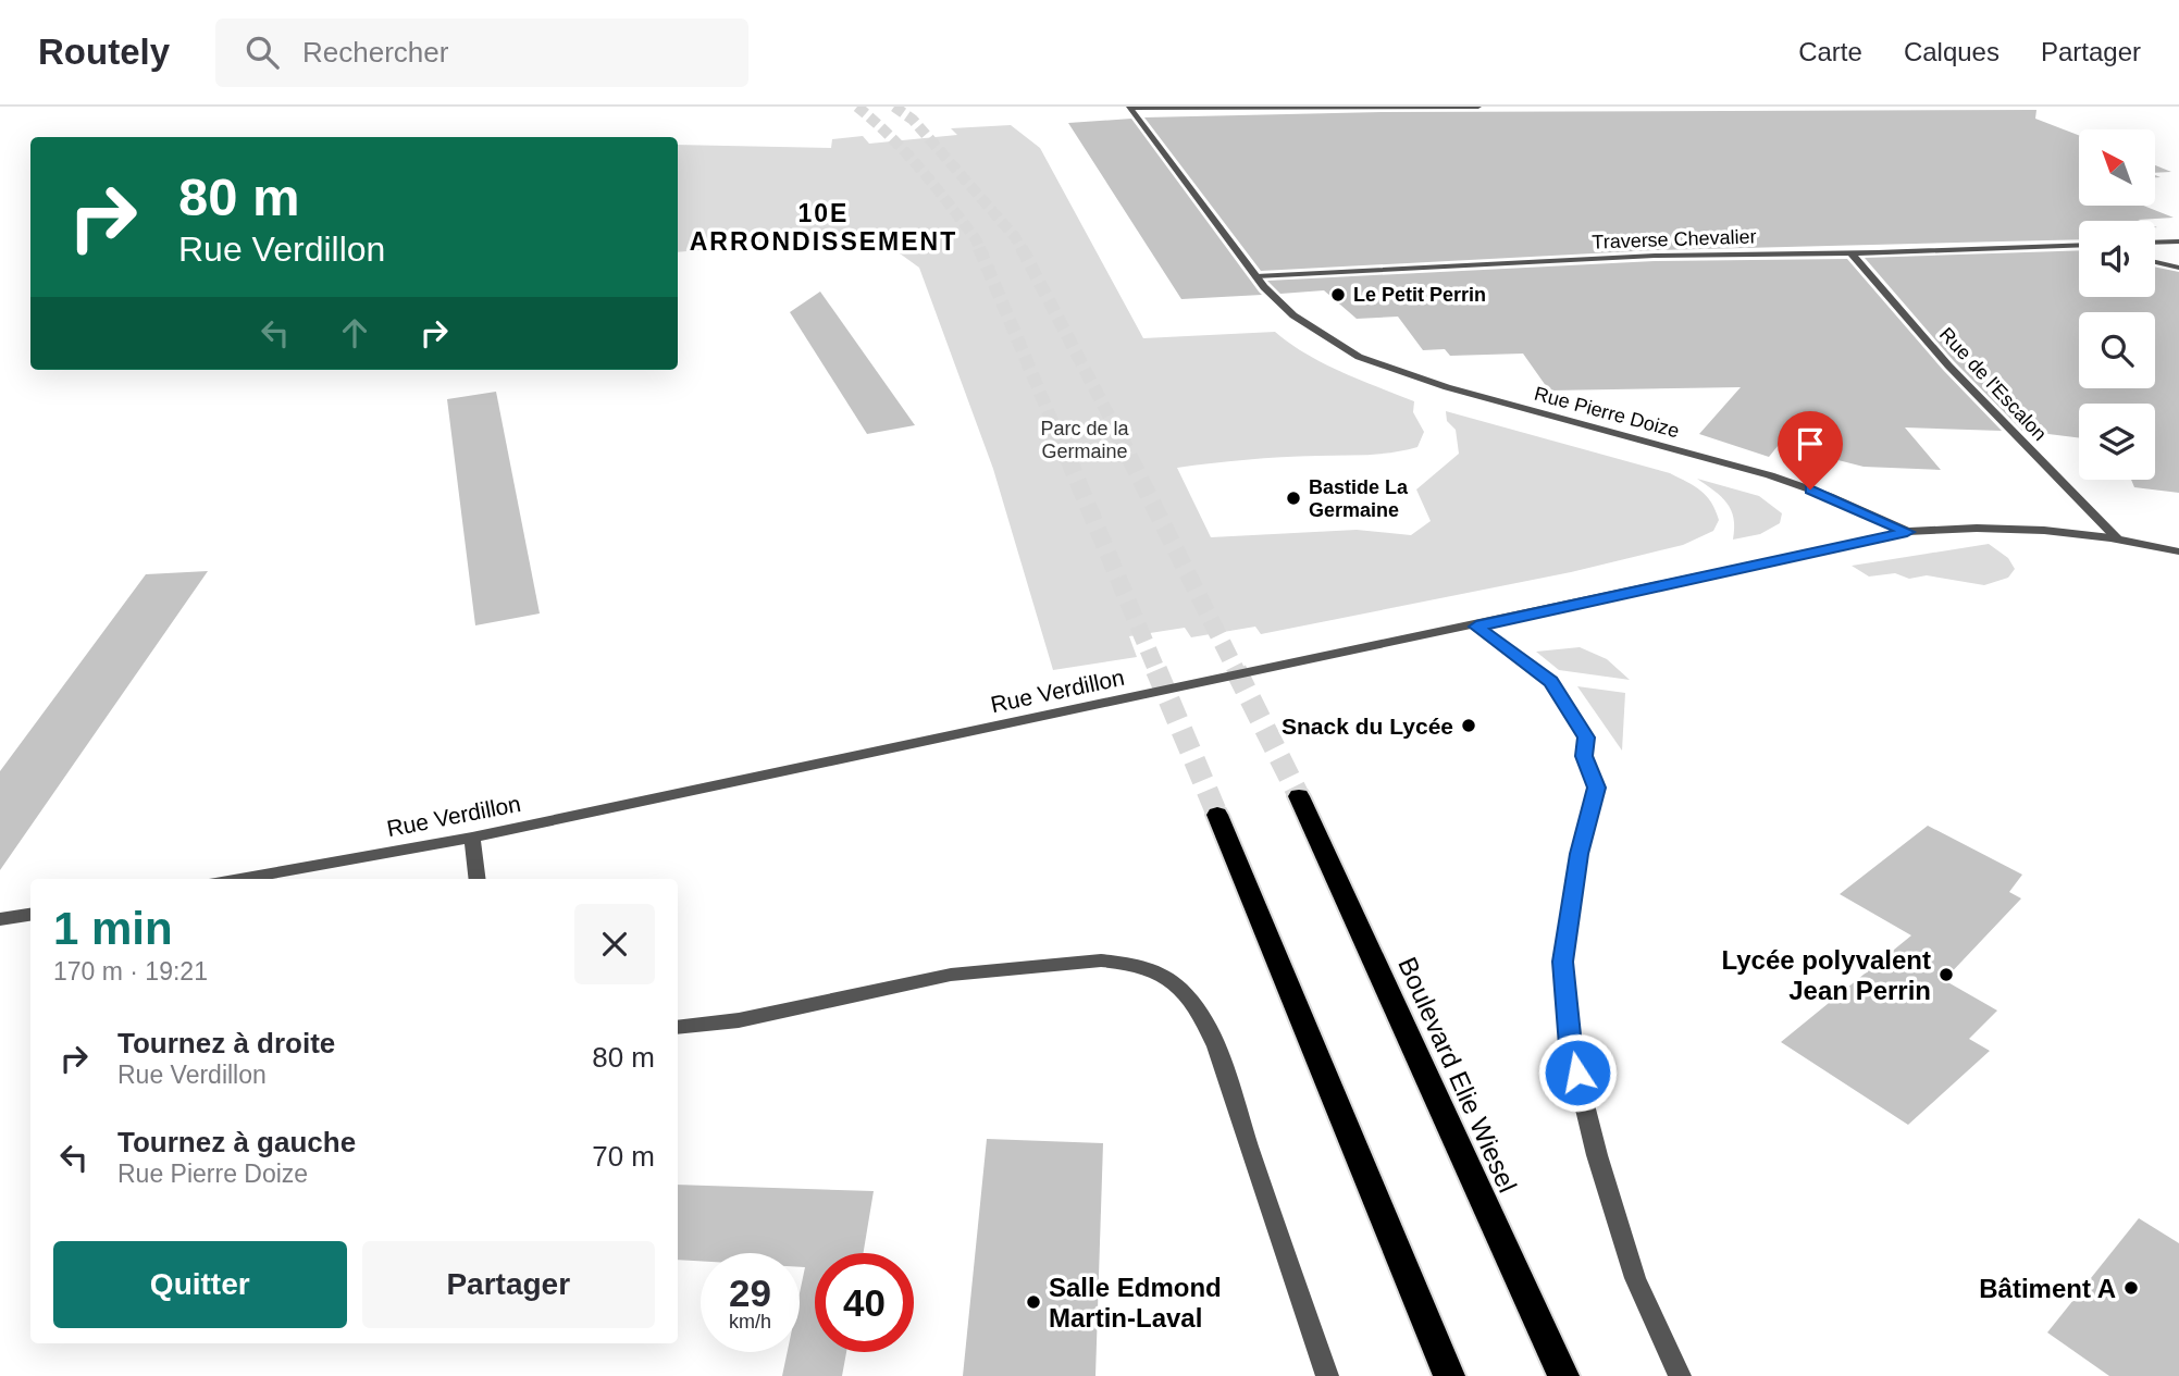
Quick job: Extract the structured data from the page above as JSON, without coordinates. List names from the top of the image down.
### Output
{
  "streets": {
    "highway": ["Boulevard Elie Wiesel"],
    "street": [
      "Traverse Chevalier",
      "Rue de l'Escalon",
      "Rue Pierre Doize",
      "Rue Verdillon"
    ]
  },
  "crossings": [
    ["Traverse Chevalier", "Rue de l'Escalon"],
    ["Traverse Chevalier", "Rue Pierre Doize"],
    ["Rue Pierre Doize", "Rue Verdillon"]
  ],
  "districts": ["10E ARRONDISSEMENT"],
  "parks": ["Parc de la Germaine"],
  "places": [
    "Le Petit Perrin",
    "Bastide La Germaine",
    "Snack du Lycée",
    "Lycée polyvalent Jean Perrin",
    "Bâtiment A",
    "Salle Edmond Martin-Laval"
  ],
  "north": "top left",
  "page": {
    "header": "Routely",
    "search": "Rechercher",
    "nav": ["Carte", "Calques", "Partager"],
    "turn": ["80 m", "Rue Verdillon"],
    "heading": ["1 min", "170 m · 19:21"],
    "list": [
      {
        "name": "Tournez à droite",
        "note": "Rue Verdillon",
        "value": "80 m"
      },
      {
        "name": "Tournez à gauche",
        "note": "Rue Pierre Doize",
        "value": "70 m"
      }
    ],
    "buttons": ["Quitter", "Partager"],
    "speed": "29 km/h",
    "limit": "40"
  }
}
